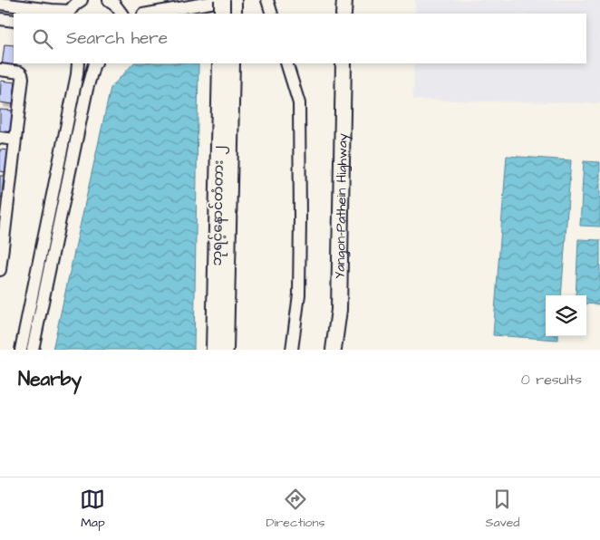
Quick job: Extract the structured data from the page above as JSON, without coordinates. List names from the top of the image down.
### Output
{
  "streets": {
    "main road": ["ဘုရင့်နောင်တံတား ၂", "Yangon-Pathein Highway"]
  },
  "page": {
    "search": "Search here",
    "heading": ["Nearby", "0 results"],
    "nav": ["Map", "Directions", "Saved"]
  }
}
